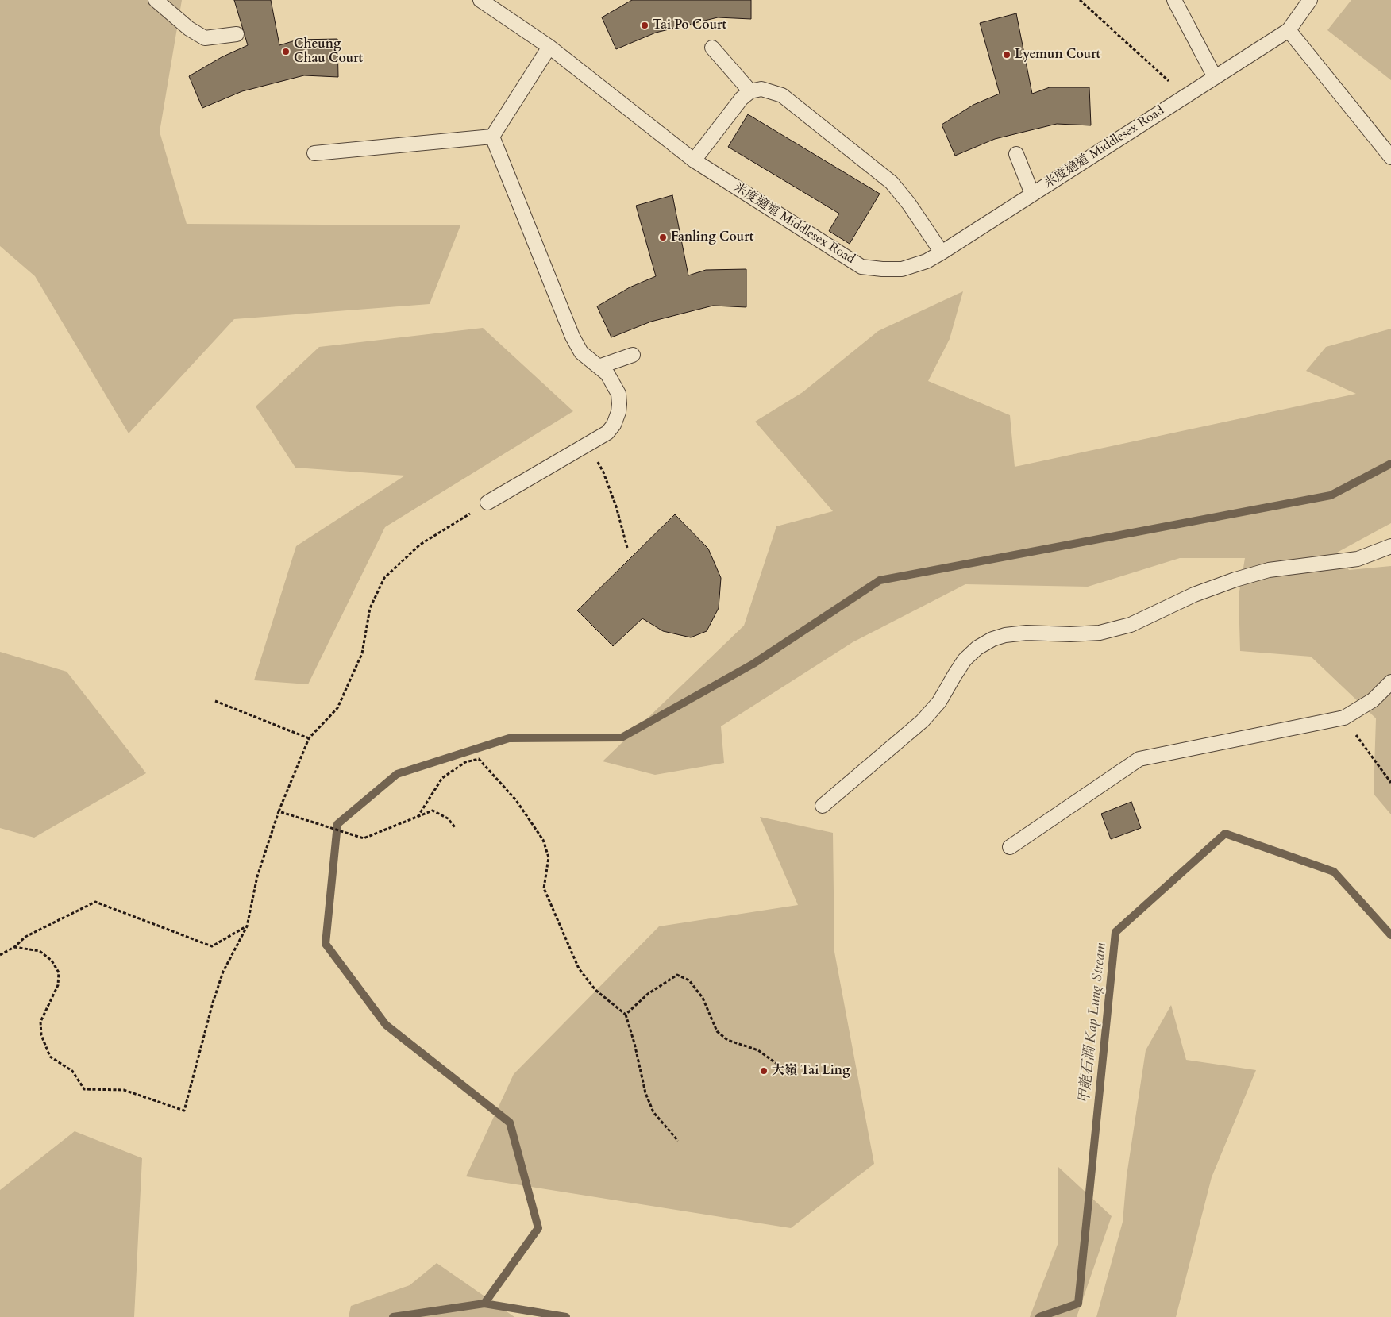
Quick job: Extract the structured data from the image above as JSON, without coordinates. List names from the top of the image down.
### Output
{
  "streets": {
    "lane": ["米度適道 Middlesex Road"]
  },
  "water": ["甲龍石澗 Kap Lung Stream"],
  "places": [
    "Tai Po Court",
    "Cheung Chau Court",
    "Lyemun Court",
    "Fanling Court",
    "大嶺 Tai Ling"
  ]
}
